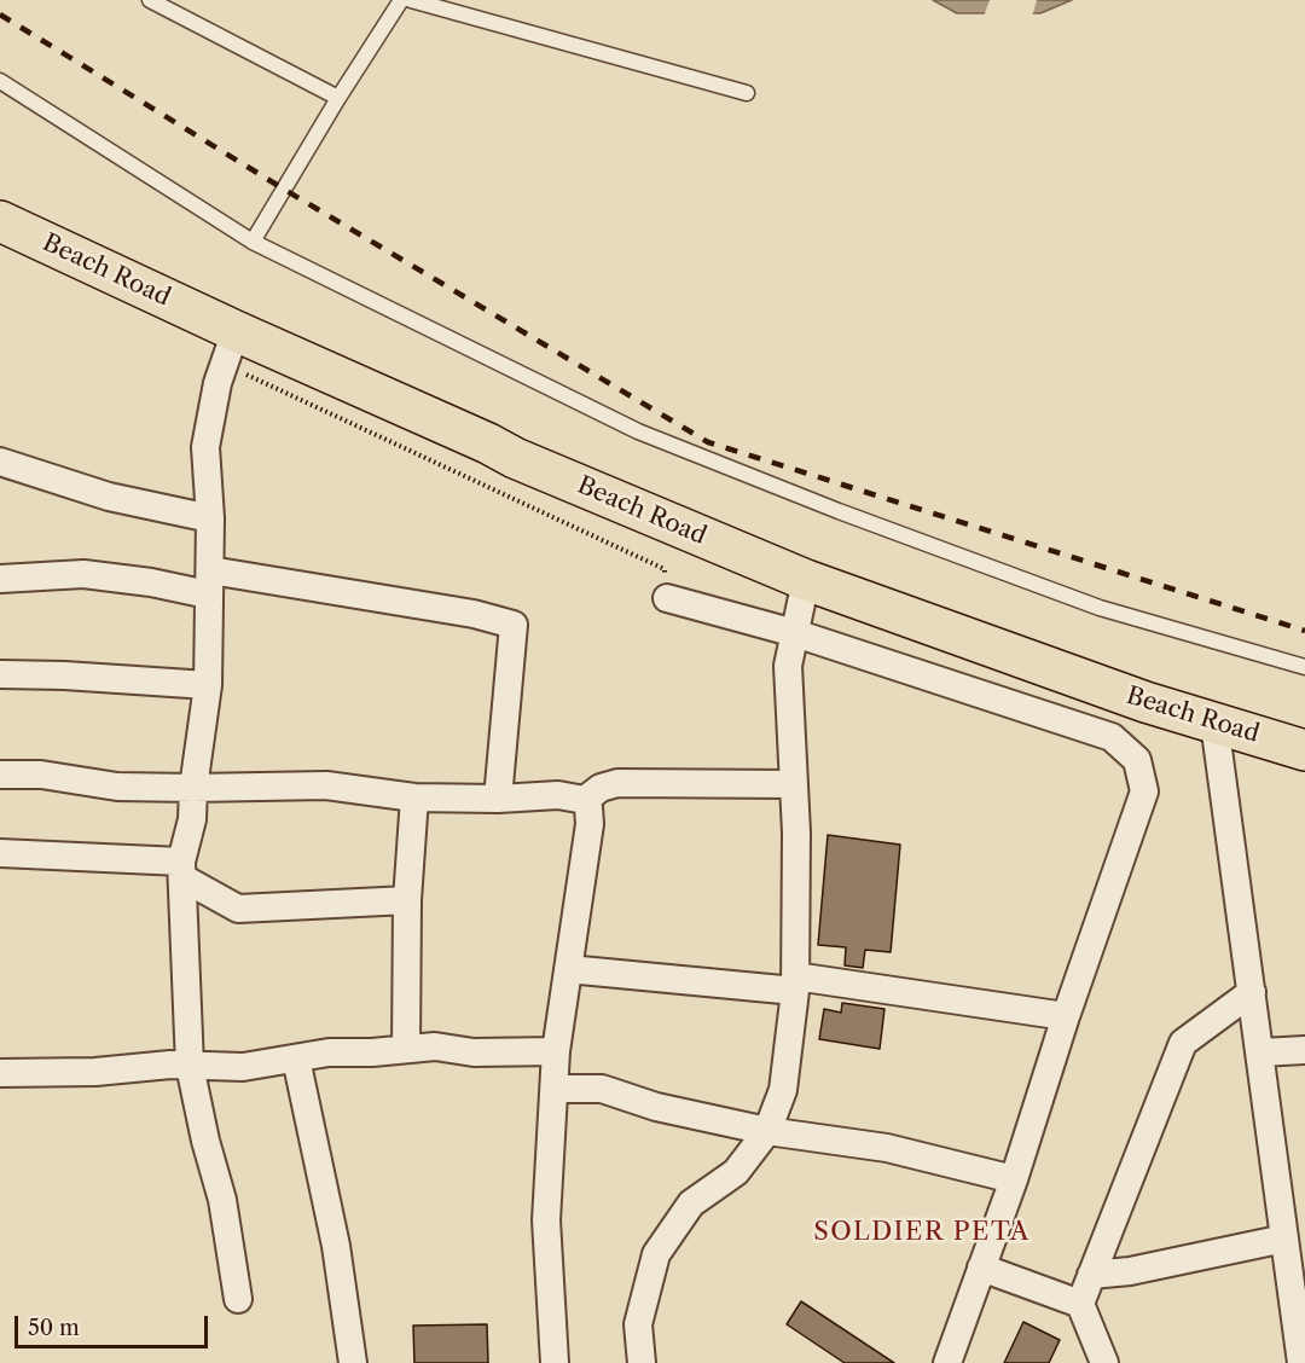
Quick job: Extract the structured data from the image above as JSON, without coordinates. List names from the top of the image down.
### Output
{
  "streets": {
    "main road": ["Beach Road"]
  },
  "districts": ["SOLDIER PETA"],
  "scale_bar": "50 m"
}
